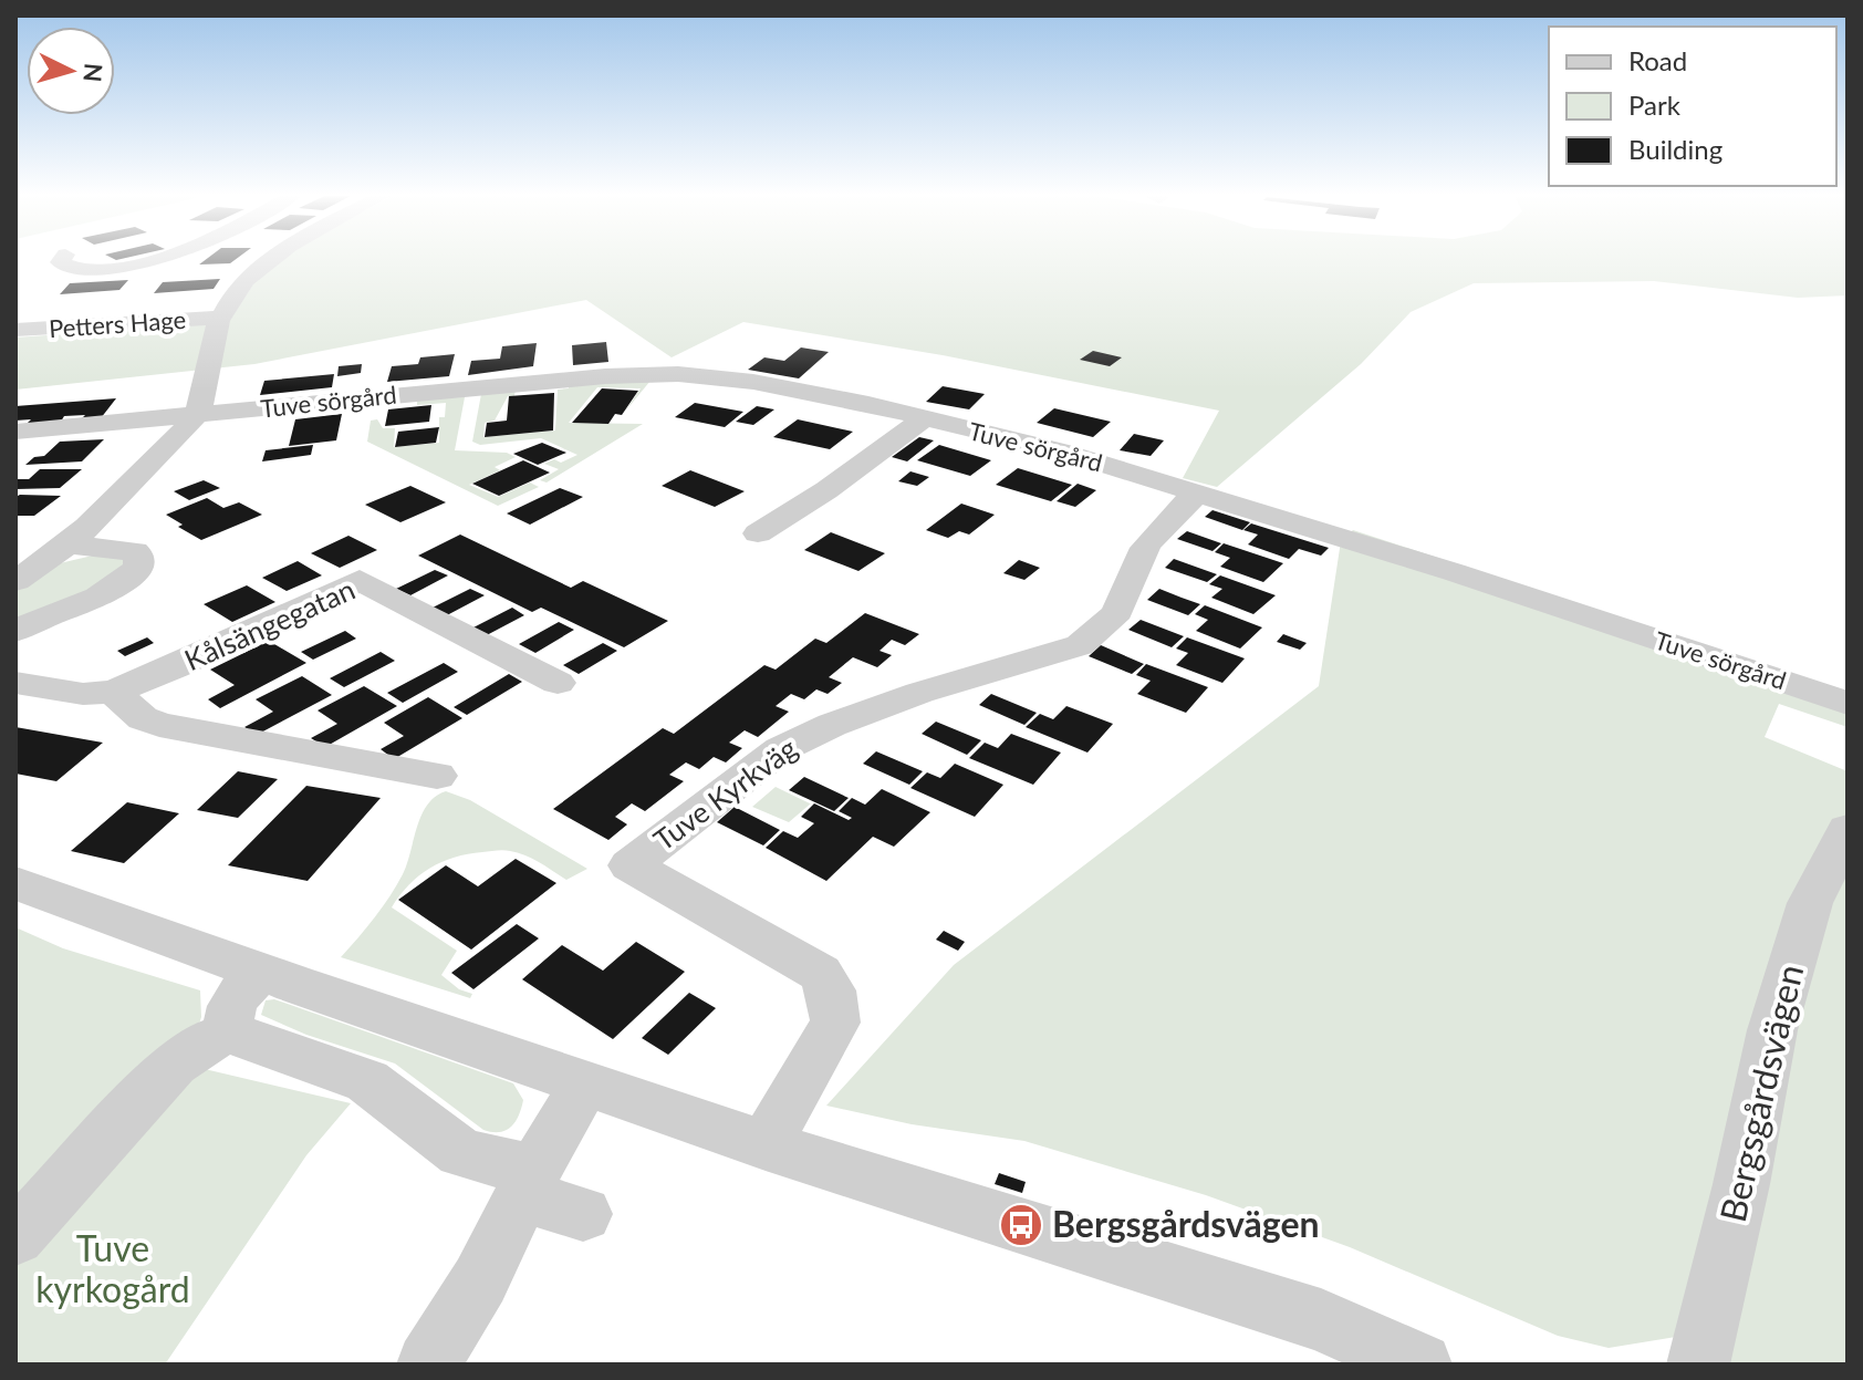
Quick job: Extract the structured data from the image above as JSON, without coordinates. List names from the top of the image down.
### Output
{
  "streets": {
    "street": [
      "Petters Hage",
      "Tuve sörgård",
      "Kålsängegatan",
      "Tuve Kyrkväg",
      "Bergsgårdsvägen"
    ]
  },
  "crossings": [
    ["Tuve sörgård", "Tuve Kyrkväg"]
  ],
  "parks": ["Tuve kyrkogård"],
  "places": {
    "bus stop": ["Bergsgårdsvägen"]
  },
  "legend": ["Road", "Park", "Building"],
  "north": "right"
}
